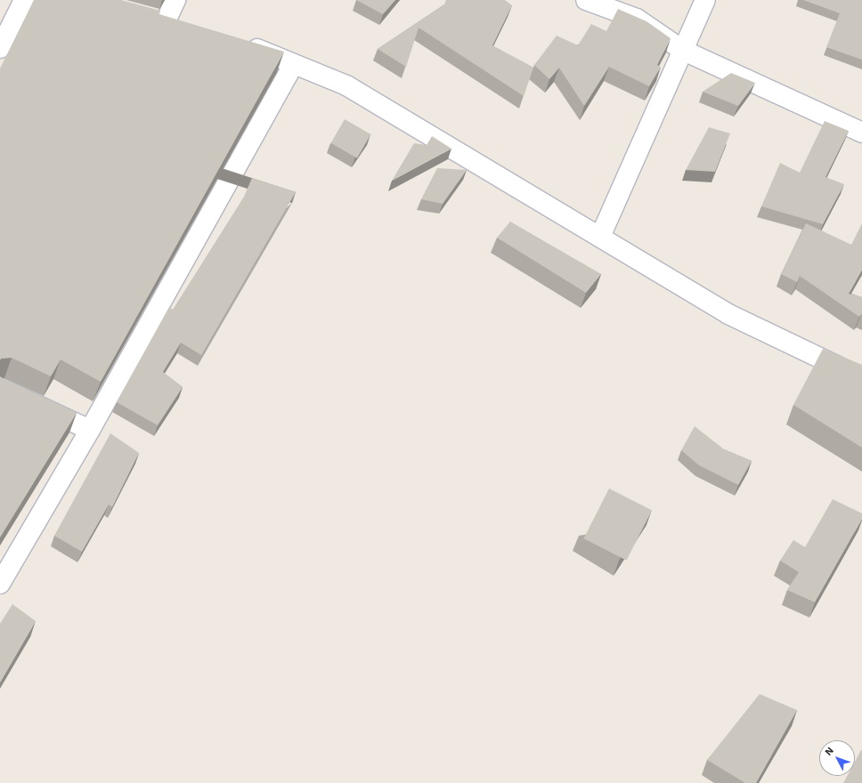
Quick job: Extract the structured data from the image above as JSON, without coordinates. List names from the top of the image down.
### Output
{
  "north": "top left"
}
